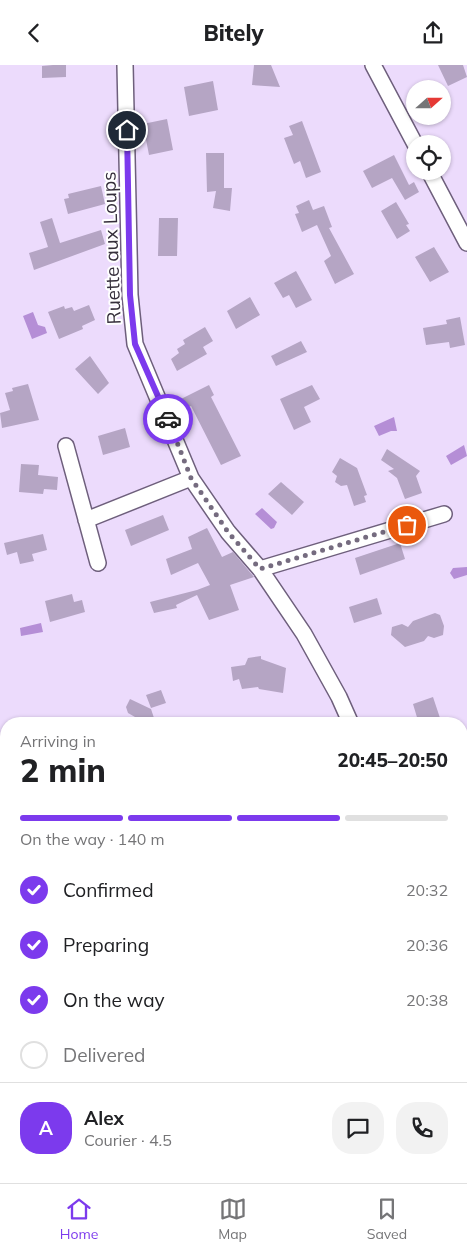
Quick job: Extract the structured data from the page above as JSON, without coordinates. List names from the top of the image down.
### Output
{
  "streets": {
    "street": ["Ruette aux Loups"]
  },
  "north": "right",
  "page": {
    "header": "Bitely",
    "heading": ["2 min", "Arriving in", "20:45–20:50"],
    "panel": ["Alex", "Courier · 4.5"],
    "bar": "On the way · 140 m",
    "list": [
      ["Confirmed", "20:32"],
      ["Preparing", "20:36"],
      ["On the way", "20:38"],
      "Delivered"
    ],
    "round": "A",
    "tabs": ["Home", "Map", "Saved"]
  }
}
